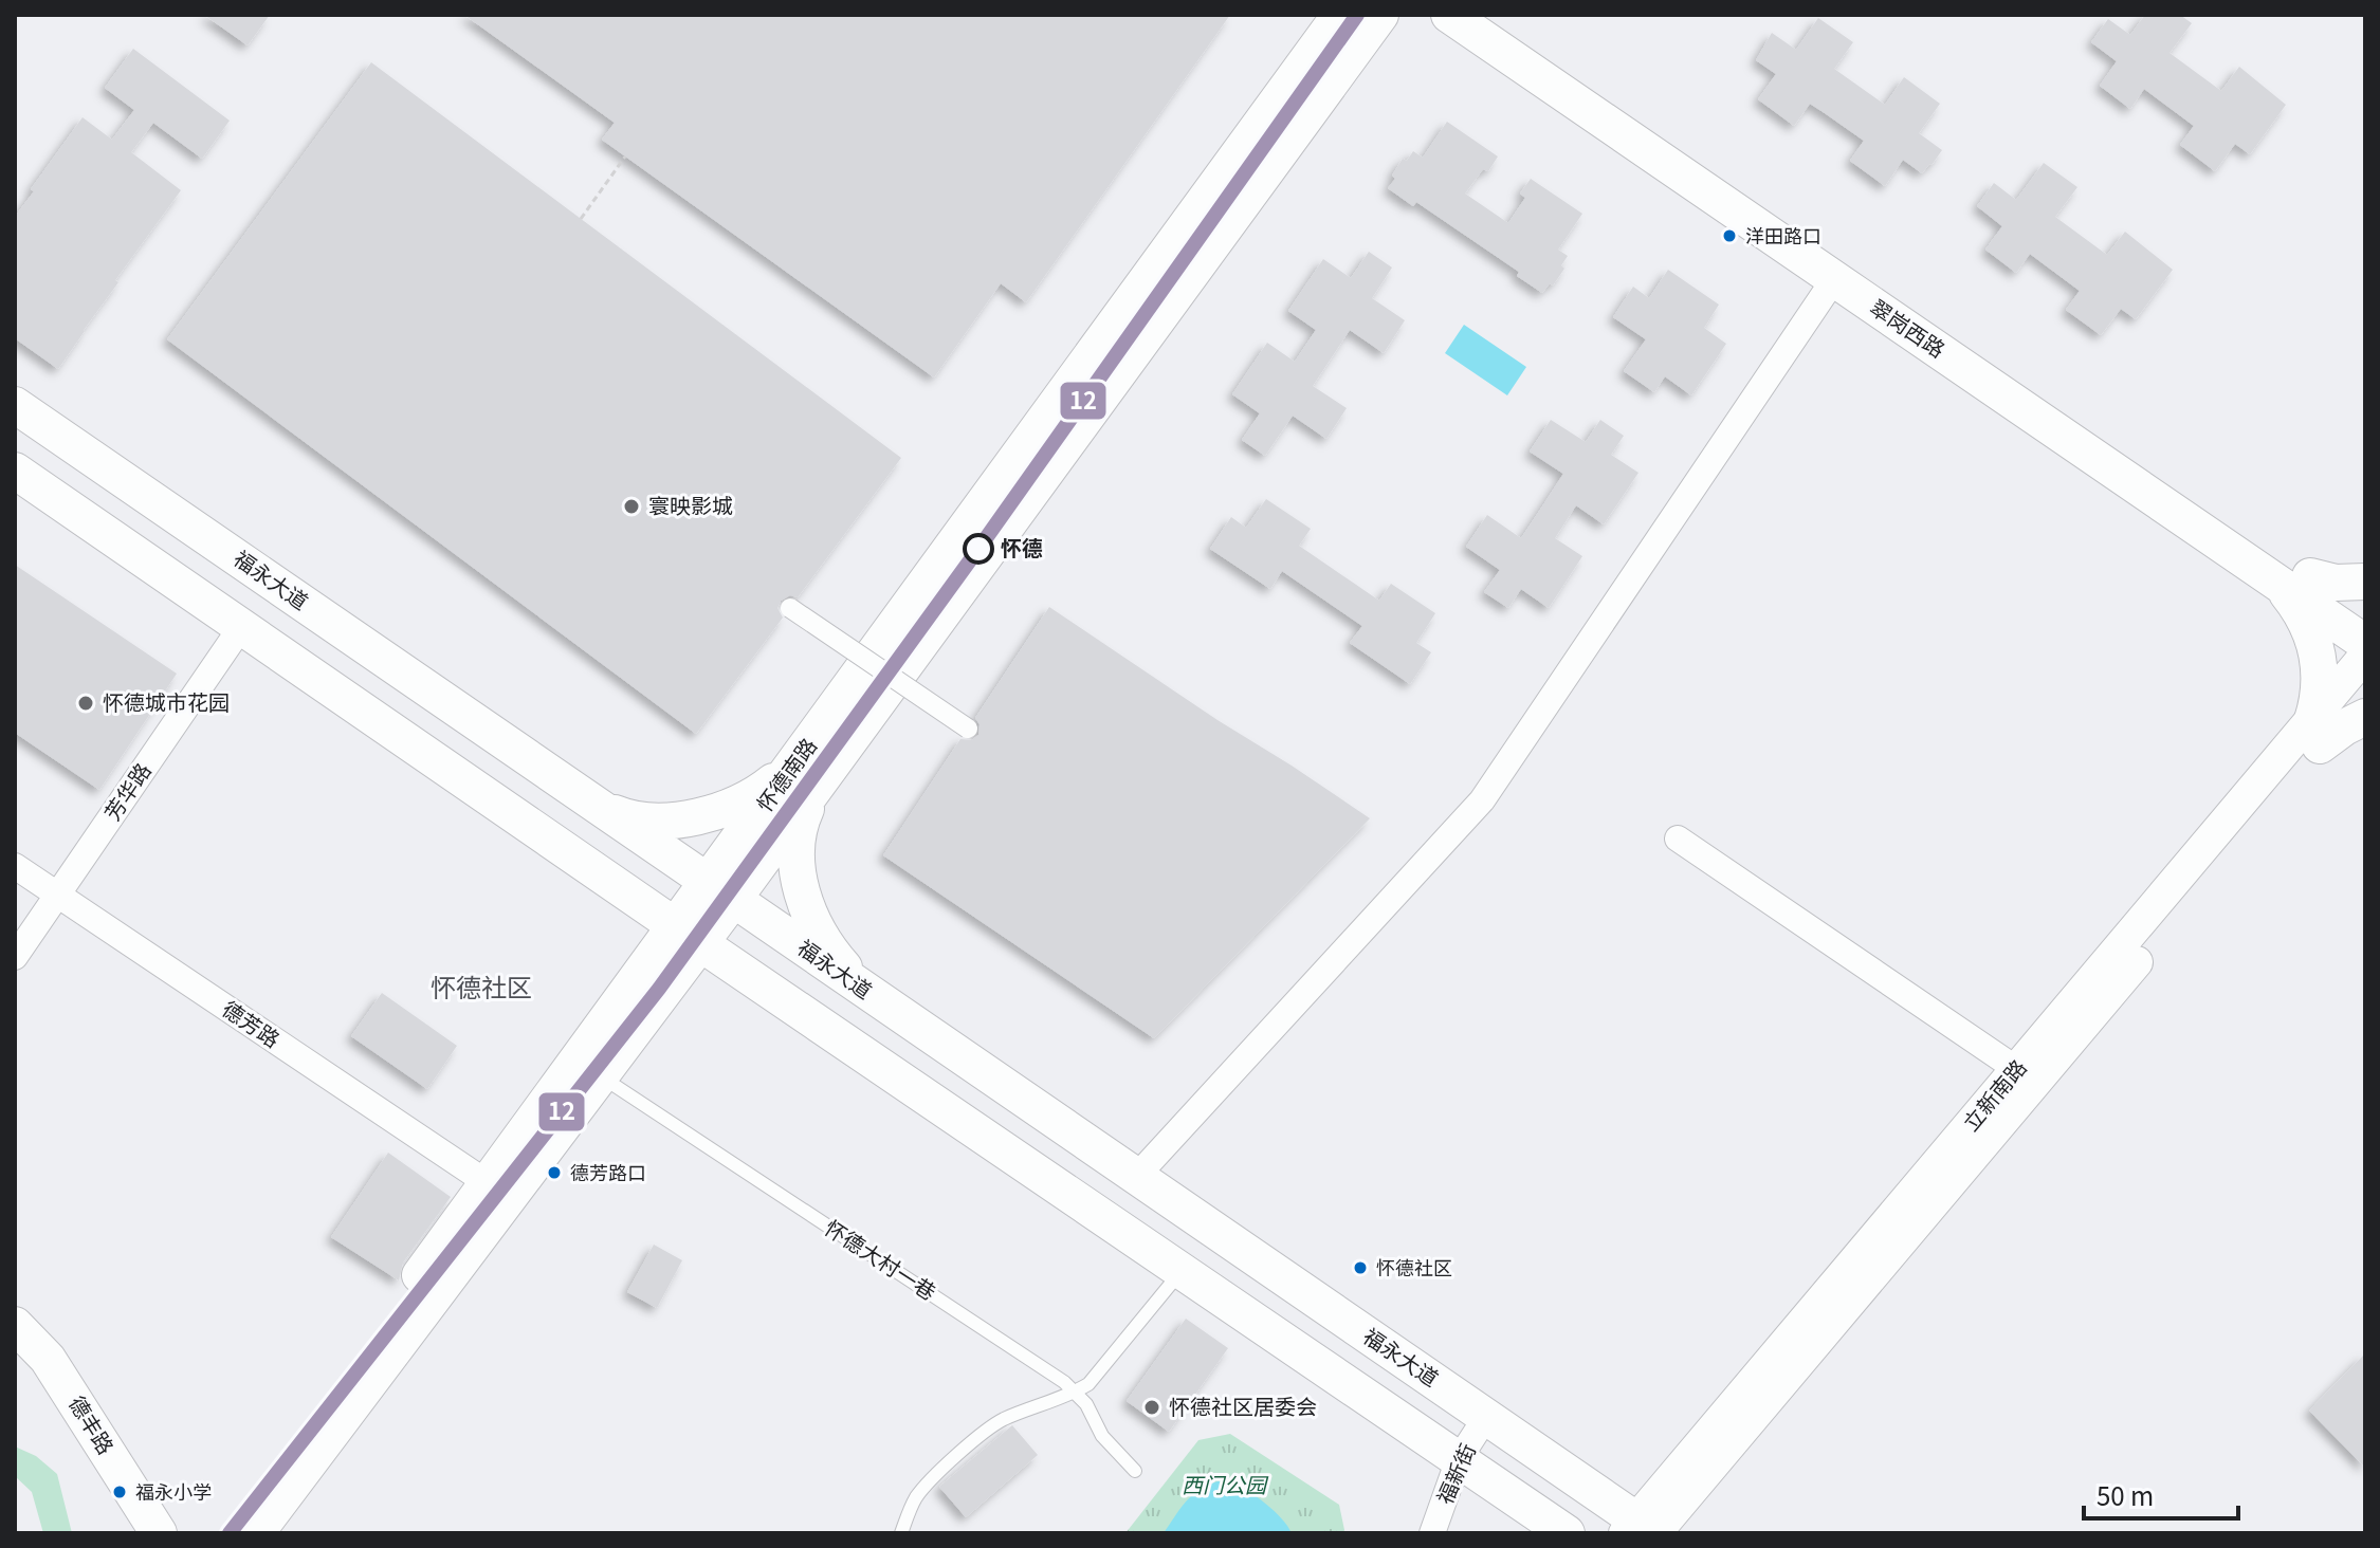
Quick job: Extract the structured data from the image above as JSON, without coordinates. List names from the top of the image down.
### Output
{
  "streets": {
    "main road": [
      "翠岗西路",
      "福永大道",
      "怀德南路",
      "德丰路"
    ],
    "street": [
      "芳华路",
      "德芳路",
      "立新南路",
      "福新街"
    ],
    "lane": ["怀德大村一巷"]
  },
  "crossings": [
    ["福永大道", "怀德南路"],
    ["福永大道", "立新南路"],
    ["福永大道", "福新街"],
    ["怀德南路", "德芳路"],
    ["怀德南路", "怀德大村一巷"],
    ["芳华路", "德芳路"]
  ],
  "districts": ["怀德社区"],
  "parks": ["西门公园"],
  "places": [
    "洋田路口",
    "寰映影城",
    "怀德",
    "怀德城市花园",
    "德芳路口",
    "怀德社区",
    "怀德社区居委会",
    "福永小学"
  ],
  "lines": ["transit line 12"],
  "scale_bar": "50 m"
}
